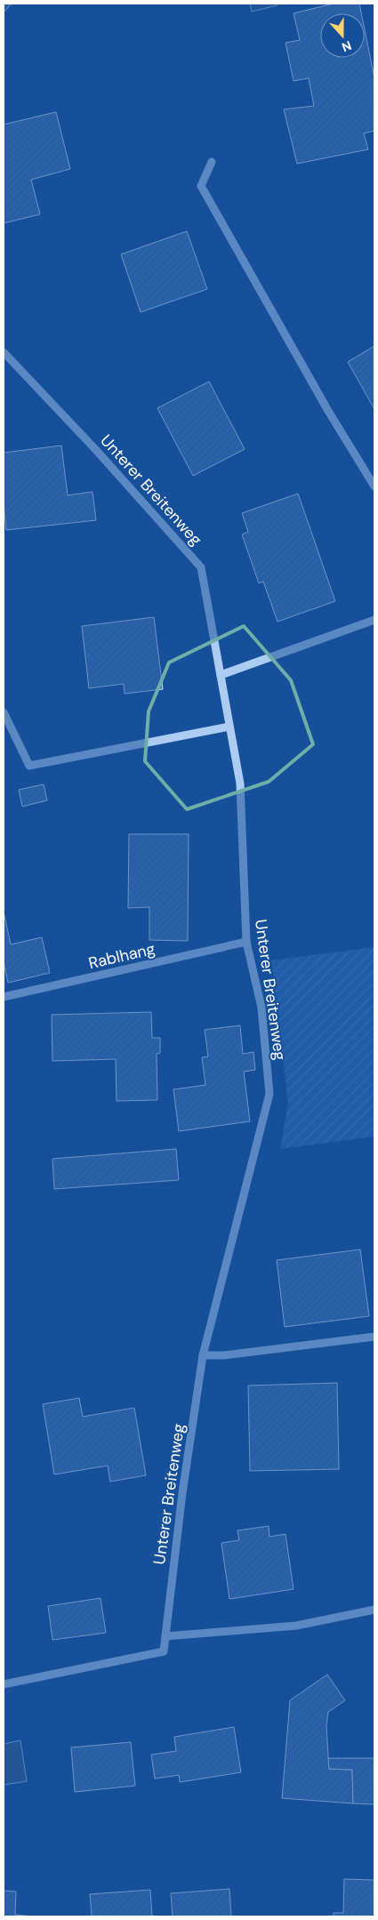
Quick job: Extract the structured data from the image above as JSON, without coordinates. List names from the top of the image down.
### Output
{
  "streets": {
    "street": ["Unterer Breitenweg", "Rablhang"]
  },
  "crossings": [
    ["Unterer Breitenweg", "Rablhang"]
  ],
  "north": "bottom"
}
